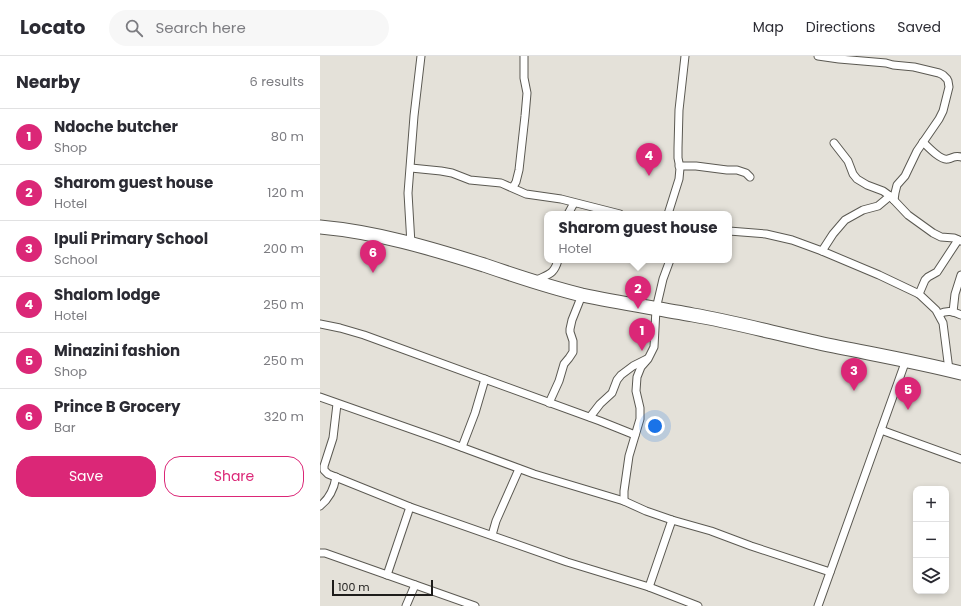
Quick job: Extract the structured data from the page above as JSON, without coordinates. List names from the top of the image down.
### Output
{
  "scale_bar": "100 m",
  "page": {
    "header": "Locato",
    "search": "Search here",
    "nav": ["Map", "Directions", "Saved"],
    "heading": ["Nearby", "6 results"],
    "list": [
      {
        "mark": "1",
        "name": "Ndoche butcher",
        "note": "Shop",
        "value": "80 m"
      },
      {
        "mark": "2",
        "name": "Sharom guest house",
        "note": "Hotel",
        "value": "120 m"
      },
      {
        "mark": "3",
        "name": "Ipuli Primary School",
        "note": "School",
        "value": "200 m"
      },
      {
        "mark": "4",
        "name": "Shalom lodge",
        "note": "Hotel",
        "value": "250 m"
      },
      {
        "mark": "5",
        "name": "Minazini fashion",
        "note": "Shop",
        "value": "250 m"
      },
      {
        "mark": "6",
        "name": "Prince B Grocery",
        "note": "Bar",
        "value": "320 m"
      }
    ],
    "pins": [
      "4",
      "6",
      "2",
      "1",
      "3",
      "5"
    ],
    "popup": ["Sharom guest house", "Hotel"],
    "buttons": ["Save", "Share"],
    "map_buttons": ["+", "−"],
    "scale": "100 m"
  }
}
